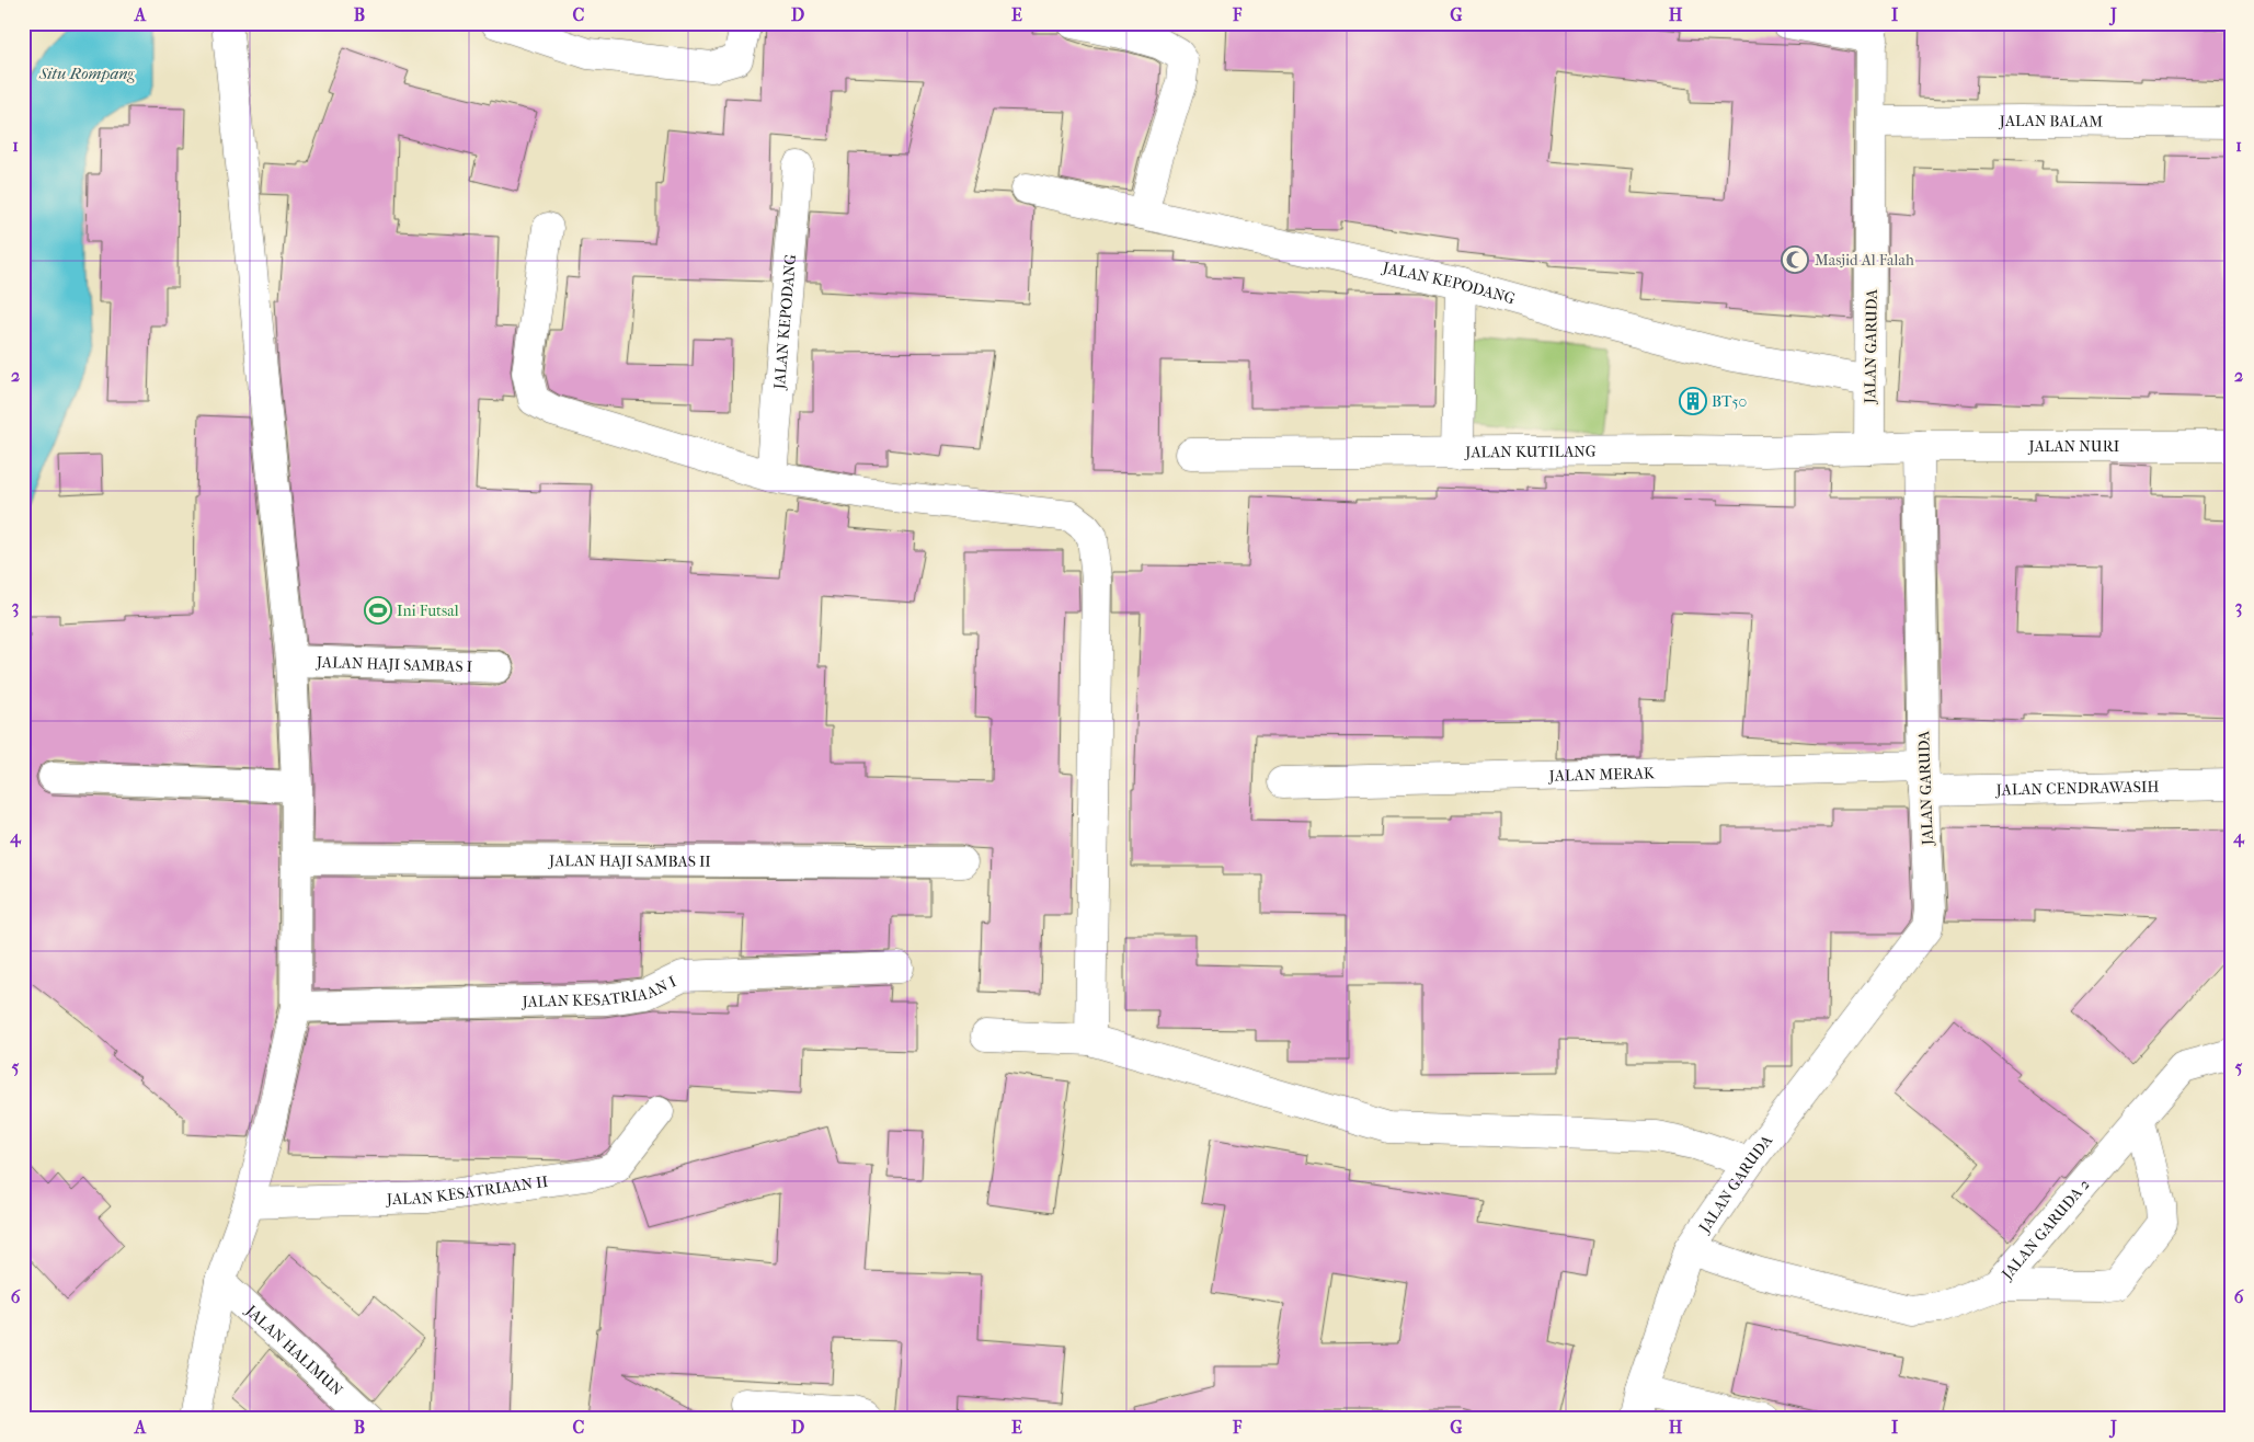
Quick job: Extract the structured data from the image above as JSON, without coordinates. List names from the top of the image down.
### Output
{
  "streets": {
    "street": [
      "JALAN BALAM",
      "JALAN KEPODANG",
      "JALAN GARUDA",
      "JALAN NURI",
      "JALAN KUTILANG",
      "JALAN HAJI SAMBAS I",
      "JALAN MERAK",
      "JALAN CENDRAWASIH",
      "JALAN HAJI SAMBAS II",
      "JALAN KESATRIAAN I",
      "JALAN KESATRIAAN II",
      "JALAN GARUDA 2",
      "JALAN HALIMUN"
    ]
  },
  "crossings": [
    ["JALAN BALAM", "JALAN GARUDA"],
    ["JALAN KEPODANG", "JALAN GARUDA"],
    ["JALAN GARUDA", "JALAN NURI"],
    ["JALAN GARUDA", "JALAN KUTILANG"],
    ["JALAN GARUDA", "JALAN MERAK"],
    ["JALAN GARUDA", "JALAN CENDRAWASIH"],
    ["JALAN GARUDA", "JALAN GARUDA 2"],
    ["JALAN MERAK", "JALAN CENDRAWASIH"]
  ],
  "water": ["Situ Rompang"],
  "places": {
    "mosque": ["Masjid Al Falah"],
    "building": ["BT50"],
    "sports": ["Ini Futsal"]
  },
  "grid": {
    "columns": [
      "A",
      "B",
      "C",
      "D",
      "E",
      "F",
      "G",
      "H",
      "I",
      "J"
    ],
    "rows": [
      "1",
      "2",
      "3",
      "4",
      "5",
      "6"
    ]
  }
}
